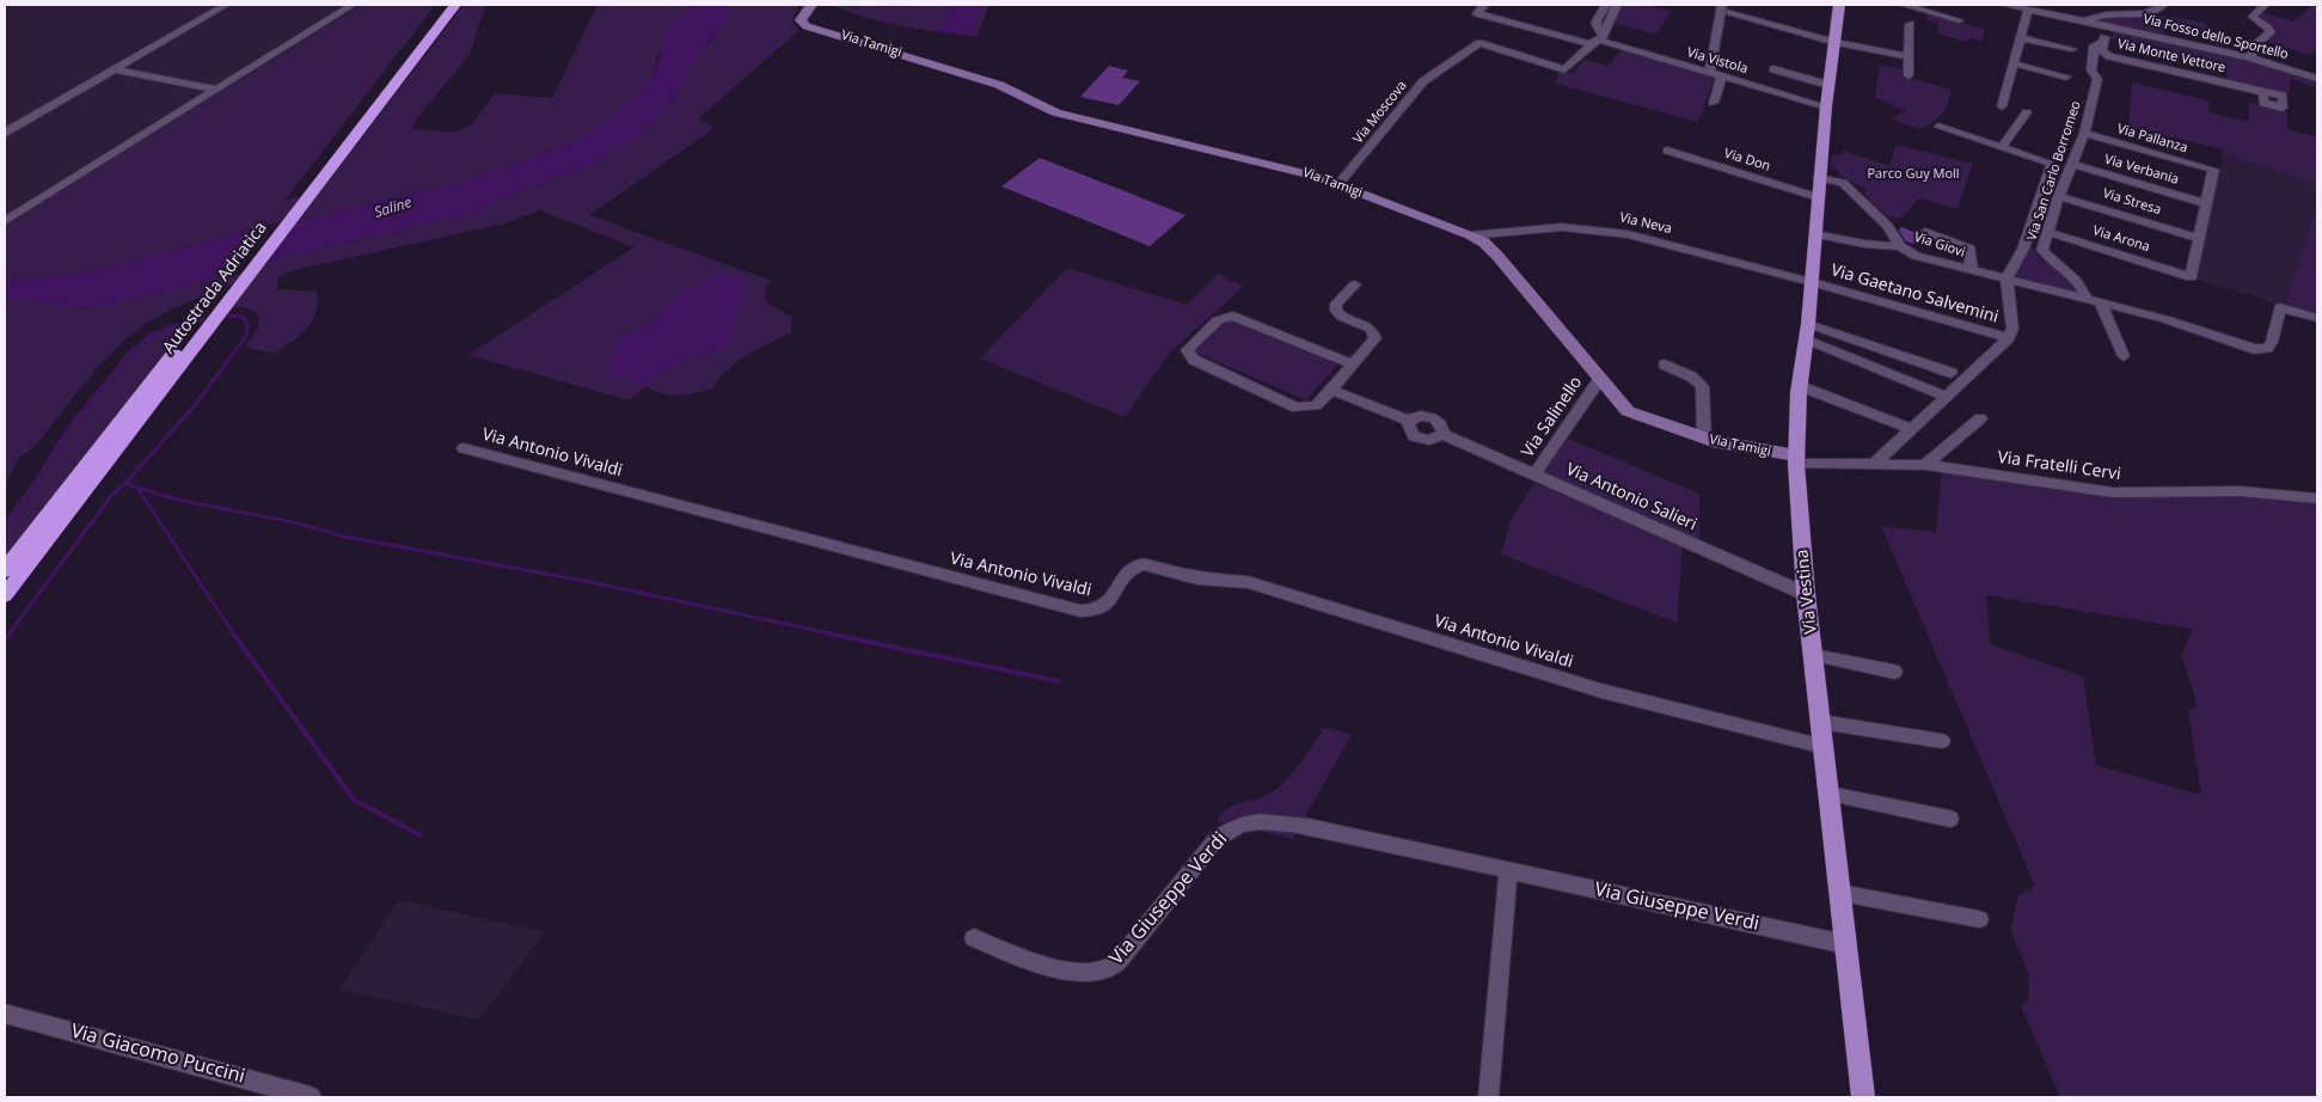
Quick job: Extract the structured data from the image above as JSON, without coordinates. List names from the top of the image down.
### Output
{
  "streets": {
    "highway": ["Autostrada Adriatica"],
    "main road": ["Via Vestina"],
    "street": [
      "Via Fosso dello Sportello",
      "Via Tamigi",
      "Via Monte Vettore",
      "Via Vistola",
      "Via Moscova",
      "Via Pallanza",
      "Via Don",
      "Via Verbania",
      "Via San Carlo Borromeo",
      "Via Stresa",
      "Via Neva",
      "Via Arona",
      "Via Giovi",
      "Via Gaetano Salvemini",
      "Via Salinello",
      "Via Antonio Vivaldi",
      "Via Fratelli Cervi",
      "Via Antonio Salieri",
      "Via Giuseppe Verdi",
      "Via Giacomo Puccini"
    ]
  },
  "crossings": [
    ["Via Fosso dello Sportello", "Via Monte Vettore"],
    ["Via Tamigi", "Via Moscova"],
    ["Via Tamigi", "Via Neva"],
    ["Via Tamigi", "Via Salinello"],
    ["Via Tamigi", "Via Fratelli Cervi"],
    ["Via Tamigi", "Via Vestina"],
    ["Via Monte Vettore", "Via San Carlo Borromeo"],
    ["Via Vistola", "Via Moscova"],
    ["Via Vistola", "Via Vestina"],
    ["Via Pallanza", "Via Verbania"],
    ["Via Pallanza", "Via San Carlo Borromeo"],
    ["Via Don", "Via Vestina"],
    ["Via Verbania", "Via San Carlo Borromeo"],
    ["Via San Carlo Borromeo", "Via Stresa"],
    ["Via San Carlo Borromeo", "Via Arona"],
    ["Via San Carlo Borromeo", "Via Giovi"],
    ["Via Stresa", "Via Arona"],
    ["Via Neva", "Via Gaetano Salvemini"],
    ["Via Neva", "Via Vestina"],
    ["Via Giovi", "Via Vestina"],
    ["Via Gaetano Salvemini", "Via Vestina"],
    ["Via Salinello", "Via Antonio Salieri"],
    ["Via Antonio Vivaldi", "Via Vestina"],
    ["Via Fratelli Cervi", "Via Vestina"],
    ["Via Antonio Salieri", "Via Vestina"],
    ["Via Vestina", "Via Giuseppe Verdi"]
  ],
  "water": ["Saline"],
  "parks": ["Parco Guy Moll"]
}
